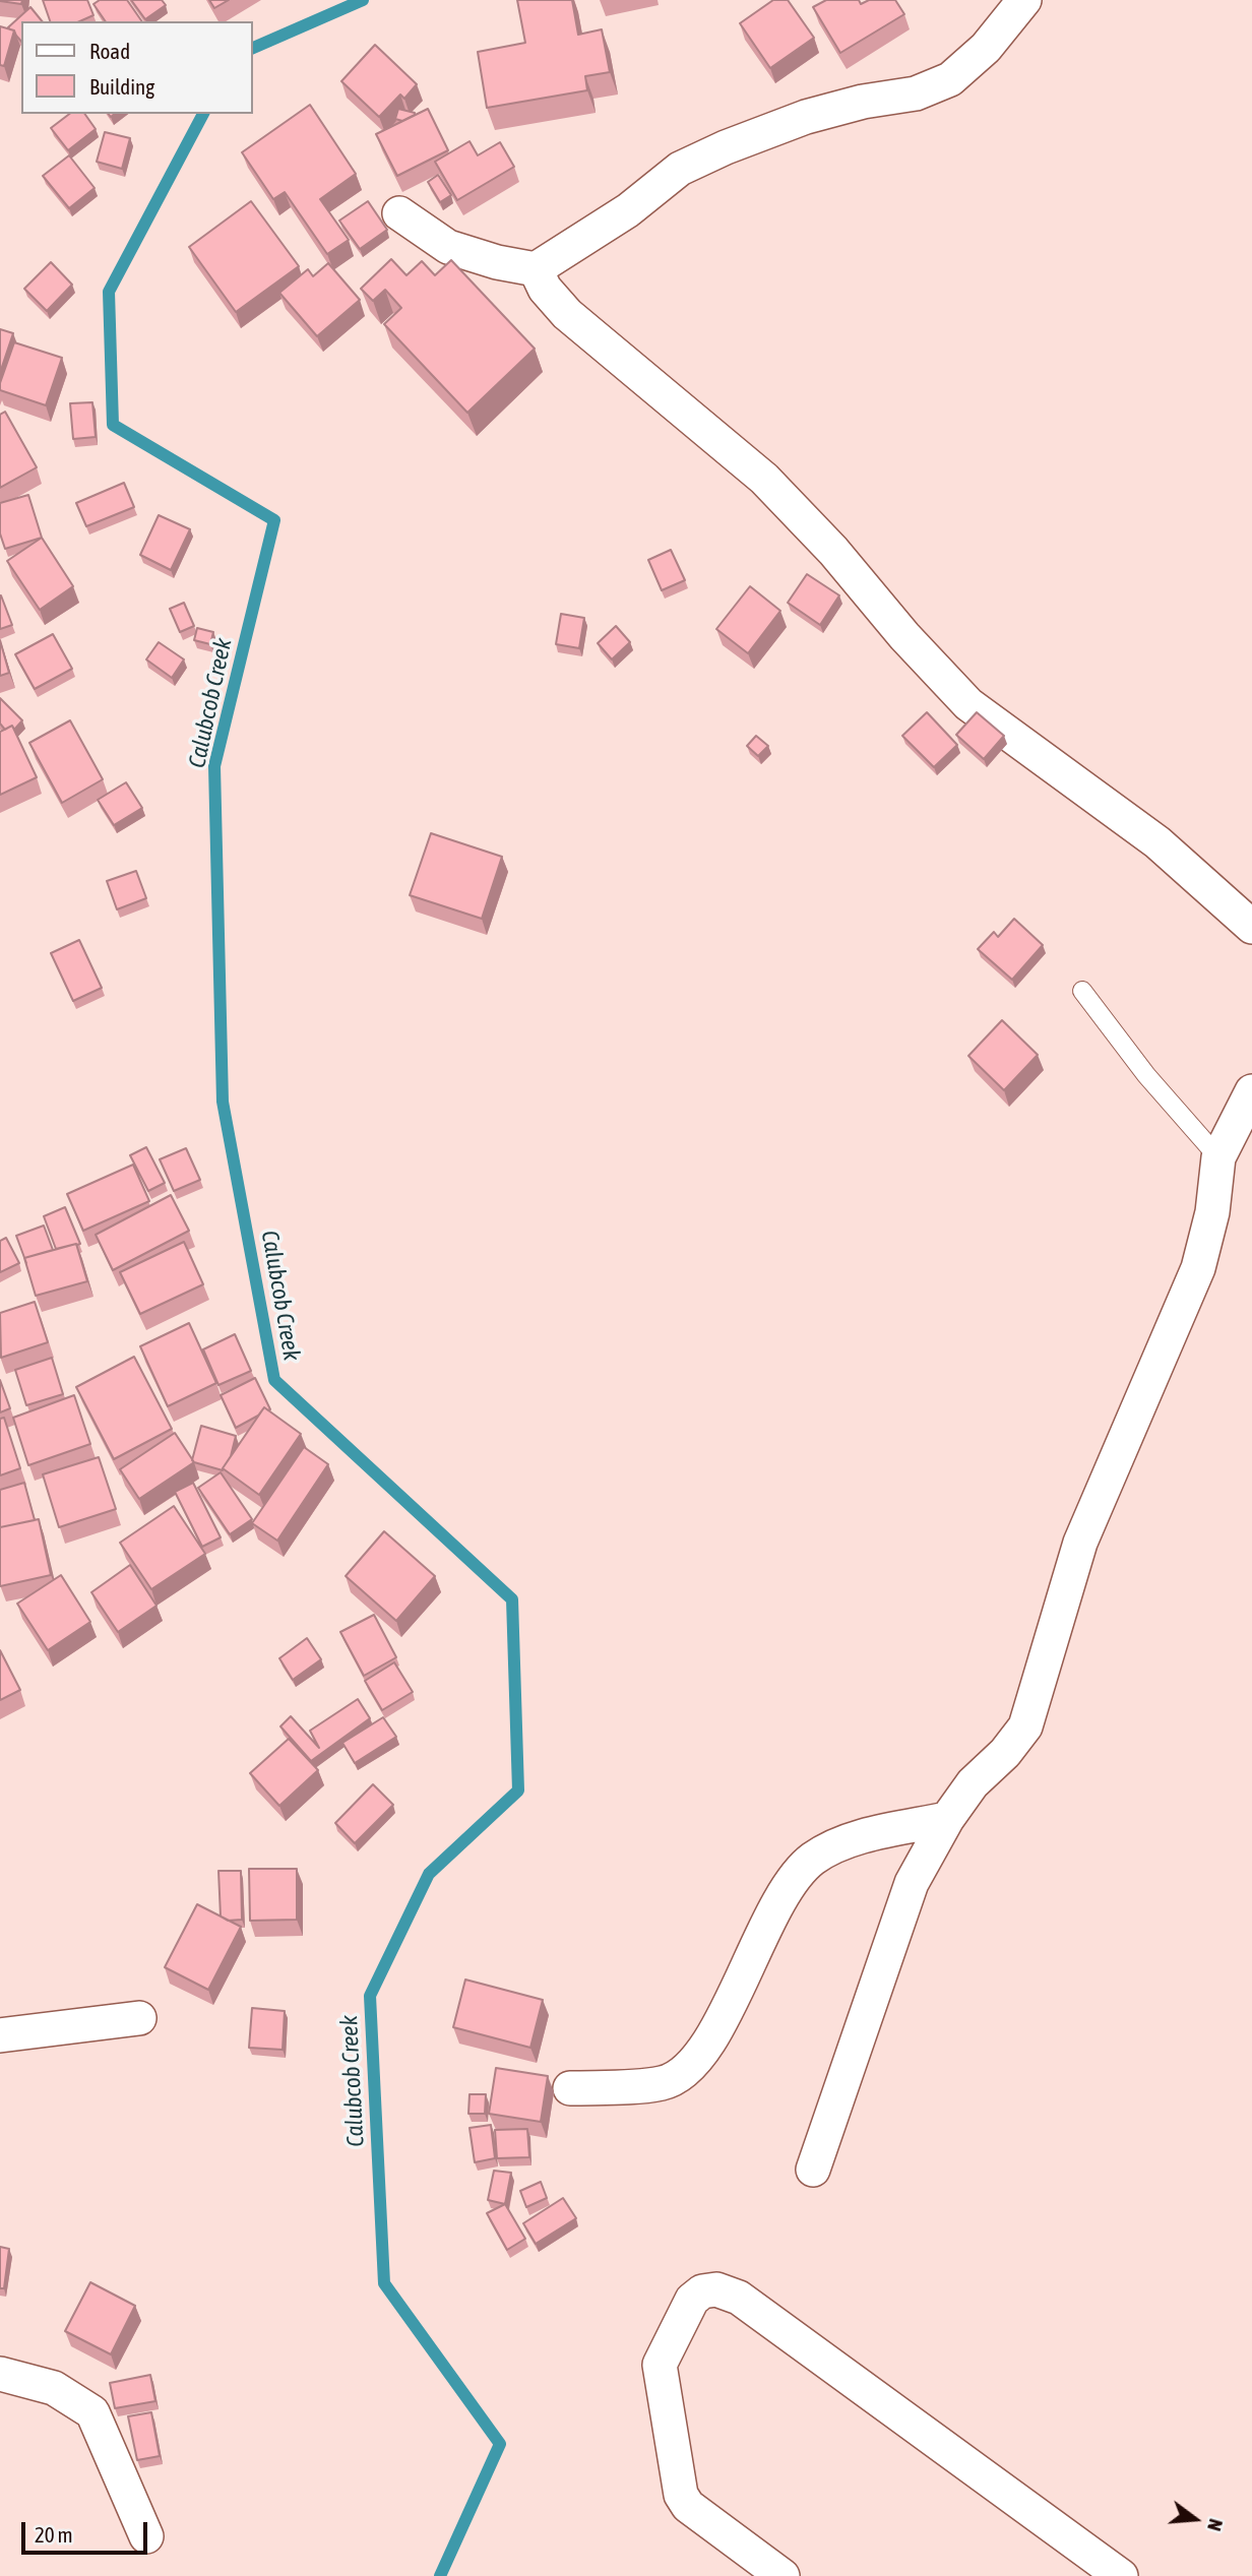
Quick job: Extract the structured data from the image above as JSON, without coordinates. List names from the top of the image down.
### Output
{
  "water": ["Calubcob Creek"],
  "legend": ["Road", "Building"],
  "scale_bar": "20 m",
  "north": "right"
}
